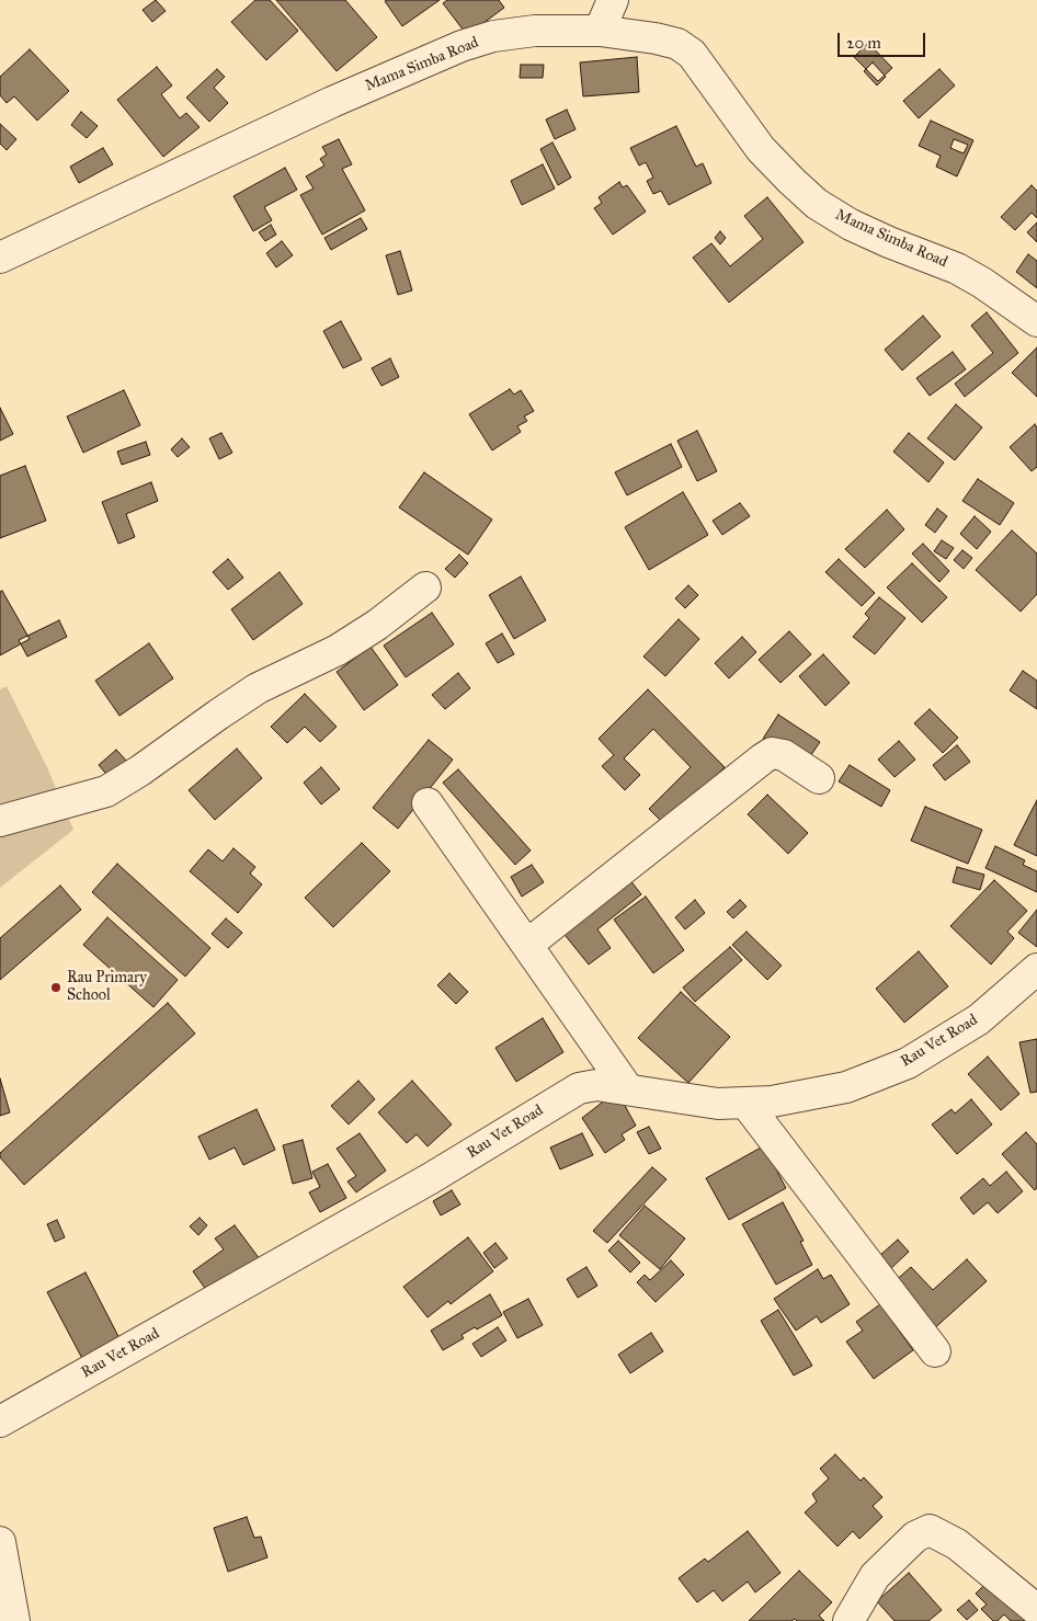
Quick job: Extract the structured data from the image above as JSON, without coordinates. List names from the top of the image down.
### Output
{
  "streets": {
    "street": ["Mama Simba Road", "Rau Vet Road"]
  },
  "places": ["Rau Primary School"],
  "scale_bar": "20 m"
}
